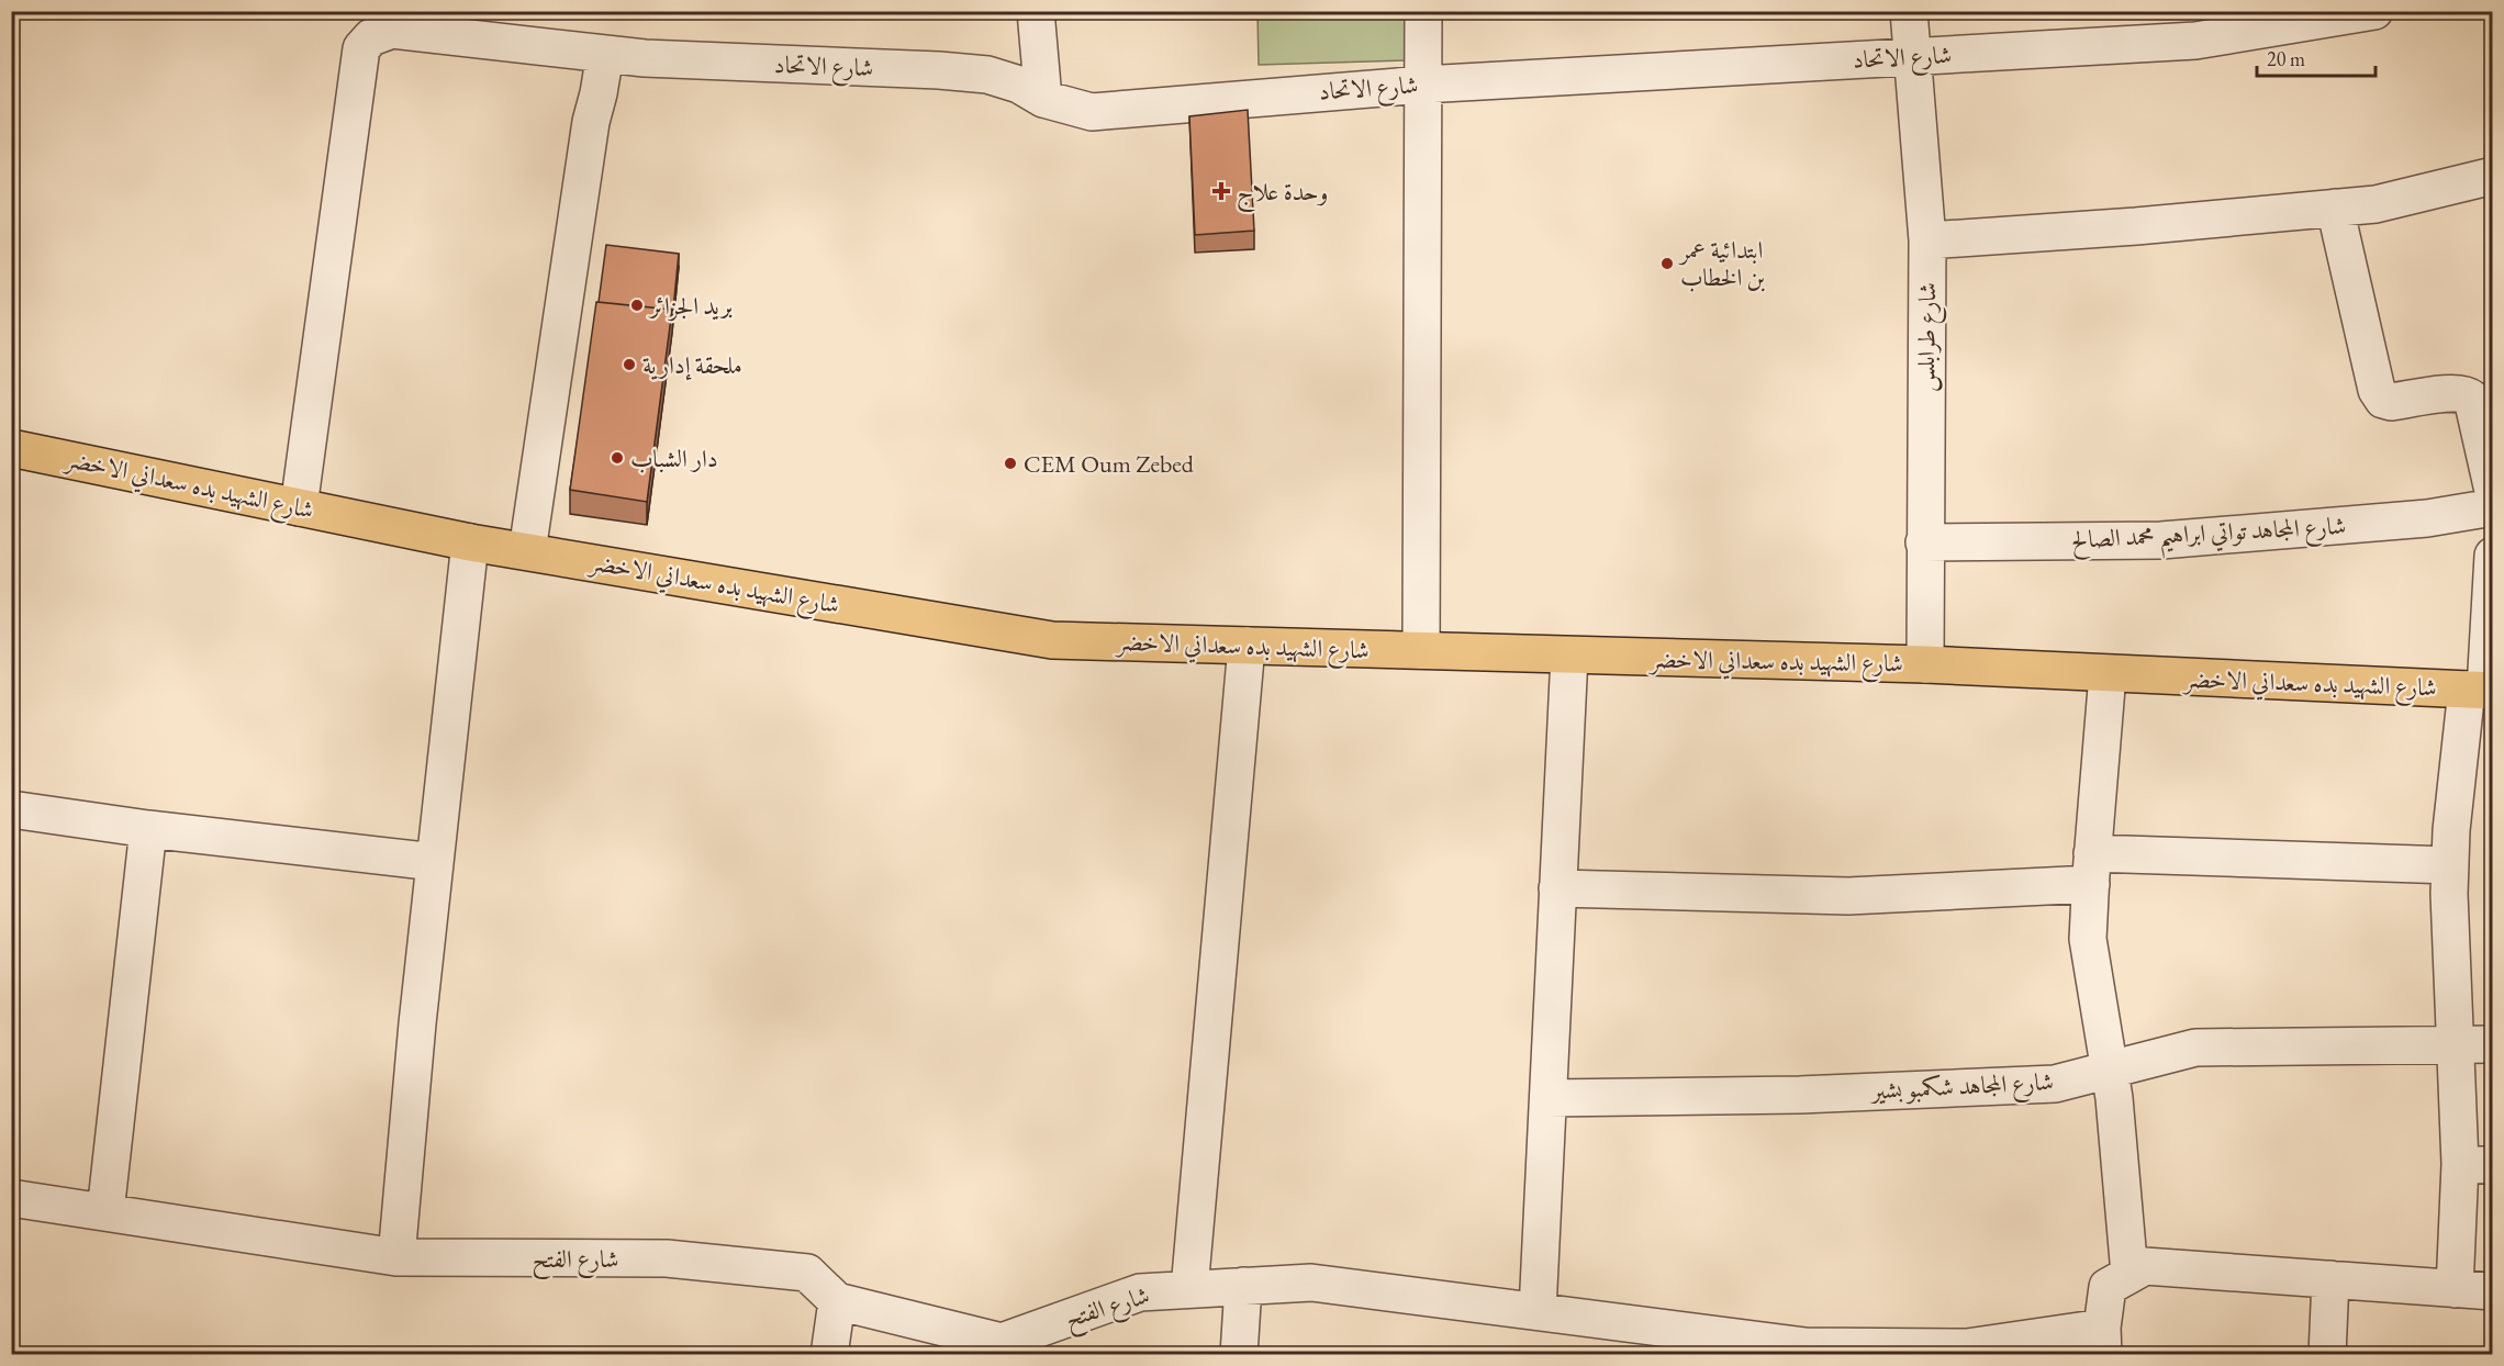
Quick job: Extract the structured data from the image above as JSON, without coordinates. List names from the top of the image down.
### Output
{
  "streets": {
    "main road": ["شارع الشهيد بده سعداني الاخضر"],
    "street": [
      "شارع الاتحاد",
      "شارع طرابلس",
      "شارع المجاهد تواتي ابراهيم محمد الصالح",
      "شارع المجاهد شكمبو بشير",
      "شارع الفتح"
    ]
  },
  "crossings": [
    ["شارع الاتحاد", "شارع طرابلس"],
    ["شارع الاتحاد", "شارع الشهيد بده سعداني الاخضر"],
    ["شارع طرابلس", "شارع الشهيد بده سعداني الاخضر"],
    ["شارع طرابلس", "شارع المجاهد تواتي ابراهيم محمد الصالح"]
  ],
  "places": {
    "health": ["وحدة علاج"],
    "other": [
      "ابتدائية عمر بن الخطاب",
      "بريد الجزائر",
      "ملحقة إدارية",
      "دار الشباب",
      "CEM Oum Zebed"
    ]
  },
  "scale_bar": "20 m"
}
